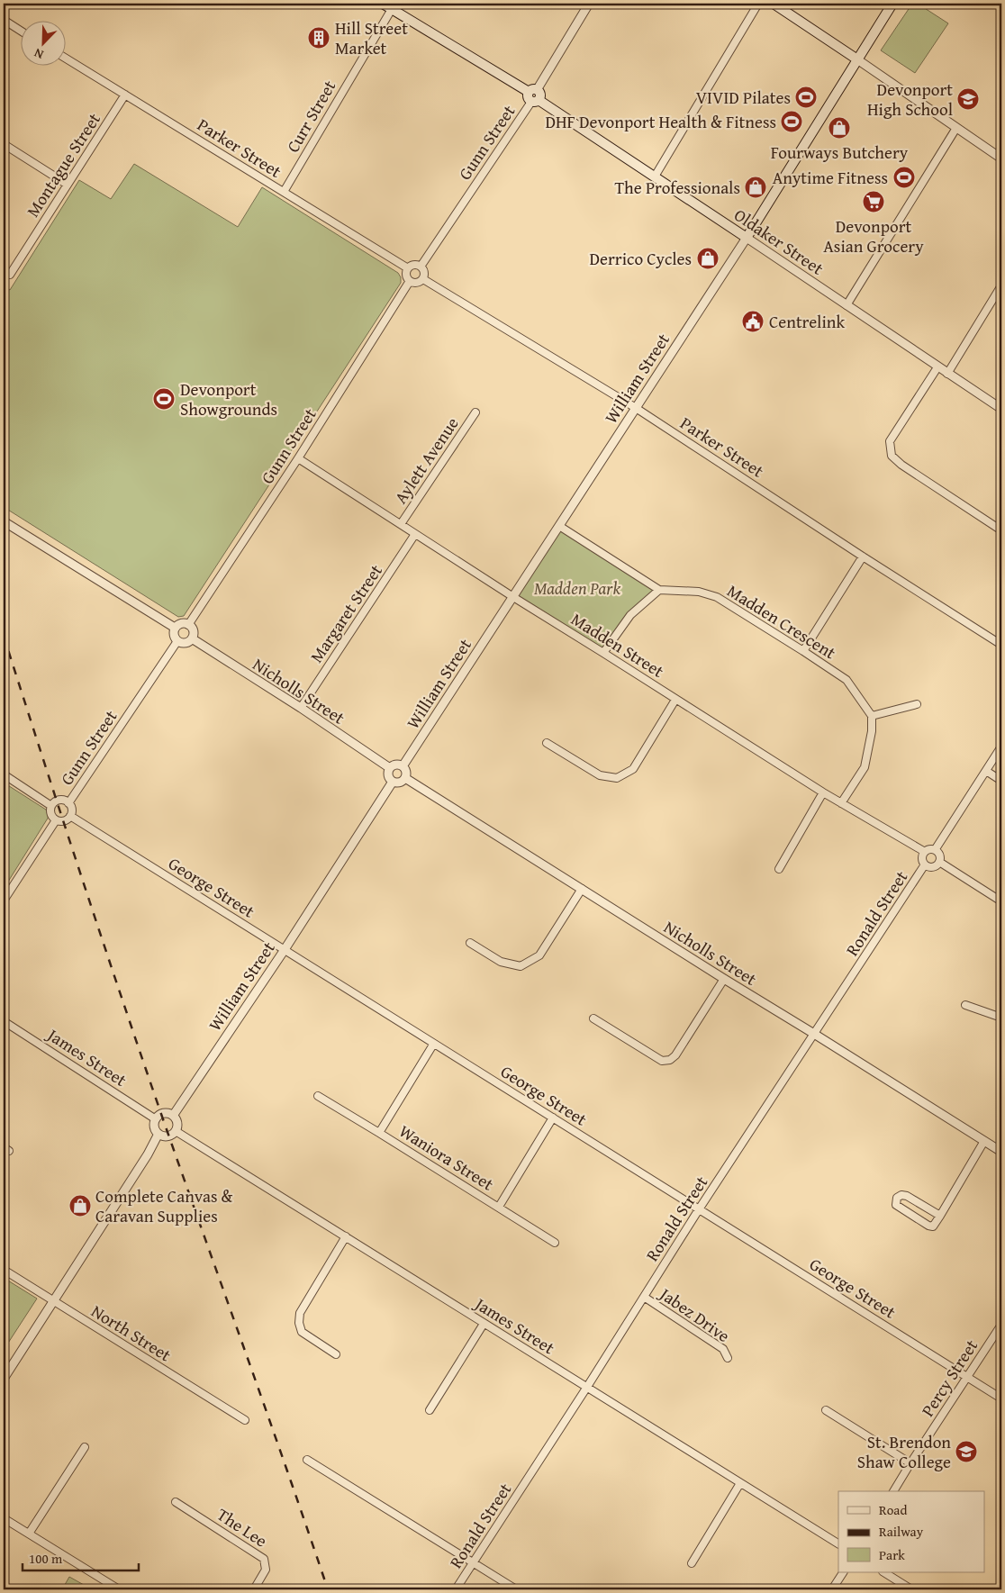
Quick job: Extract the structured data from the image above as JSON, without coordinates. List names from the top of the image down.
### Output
{
  "streets": {
    "main road": ["Oldaker Street", "William Street"],
    "street": [
      "Curr Street",
      "Gunn Street",
      "Parker Street",
      "Montague Street",
      "Aylett Avenue",
      "Margaret Street",
      "Madden Crescent",
      "Madden Street",
      "Nicholls Street",
      "George Street",
      "Ronald Street",
      "James Street",
      "Waniora Street",
      "Jabez Drive",
      "North Street",
      "Percy Street",
      "The Lee"
    ]
  },
  "crossings": [
    ["Curr Street", "Parker Street"],
    ["Gunn Street", "Parker Street"],
    ["Gunn Street", "Oldaker Street"],
    ["Gunn Street", "Madden Street"],
    ["Gunn Street", "Nicholls Street"],
    ["Gunn Street", "George Street"],
    ["Parker Street", "Montague Street"],
    ["Parker Street", "William Street"],
    ["Oldaker Street", "William Street"],
    ["William Street", "Madden Street"],
    ["William Street", "Nicholls Street"],
    ["William Street", "George Street"],
    ["William Street", "James Street"],
    ["Aylett Avenue", "Madden Street"],
    ["Margaret Street", "Madden Street"],
    ["Margaret Street", "Nicholls Street"],
    ["Madden Street", "Ronald Street"],
    ["Nicholls Street", "Ronald Street"],
    ["George Street", "Ronald Street"],
    ["George Street", "Waniora Street"],
    ["George Street", "Percy Street"],
    ["Ronald Street", "James Street"],
    ["Ronald Street", "Jabez Drive"]
  ],
  "parks": ["Madden Park"],
  "places": {
    "building": ["Hill Street Market"],
    "sports": [
      "VIVID Pilates",
      "DHF Devonport Health & Fitness",
      "Anytime Fitness",
      "Devonport Showgrounds"
    ],
    "school or university": ["Devonport High School", "St. Brendon Shaw College"],
    "shop": [
      "Fourways Butchery",
      "The Professionals",
      "Derrico Cycles",
      "Complete Canvas & Caravan Supplies"
    ],
    "supermarket": ["Devonport Asian Grocery"],
    "public building": ["Centrelink"]
  },
  "legend": ["Road", "Railway", "Park"],
  "scale_bar": "100 m",
  "north": "bottom left"
}
